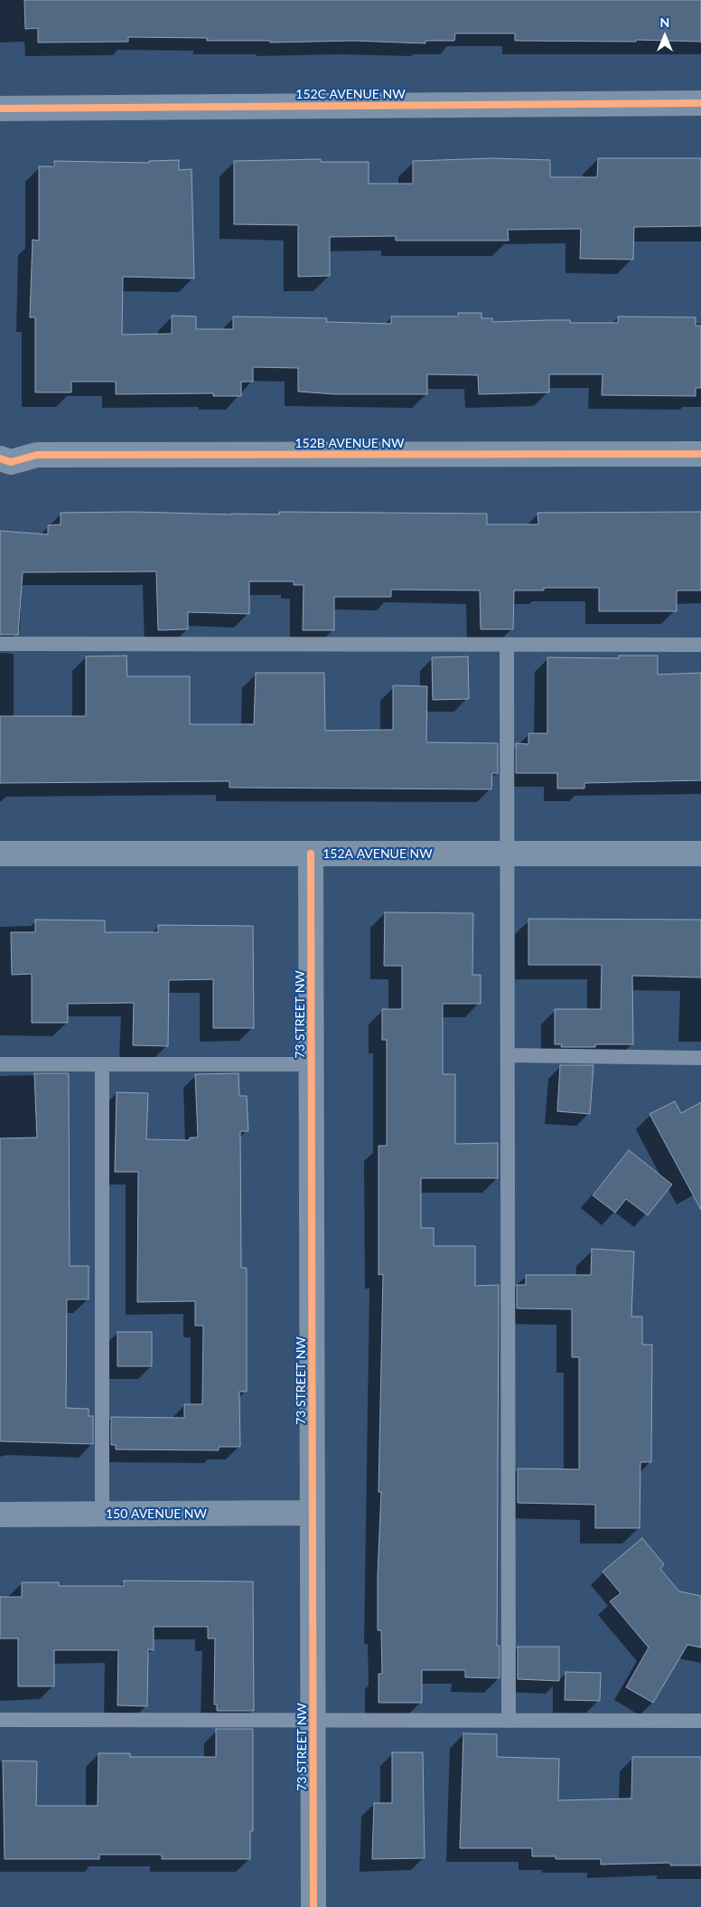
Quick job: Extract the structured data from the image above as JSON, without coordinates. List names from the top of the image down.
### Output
{
  "streets": {
    "street": [
      "152C AVENUE NW",
      "152B AVENUE NW",
      "152A AVENUE NW",
      "73 STREET NW",
      "150 AVENUE NW"
    ]
  },
  "crossings": [
    ["152A AVENUE NW", "73 STREET NW"],
    ["73 STREET NW", "150 AVENUE NW"]
  ],
  "north": "top"
}
